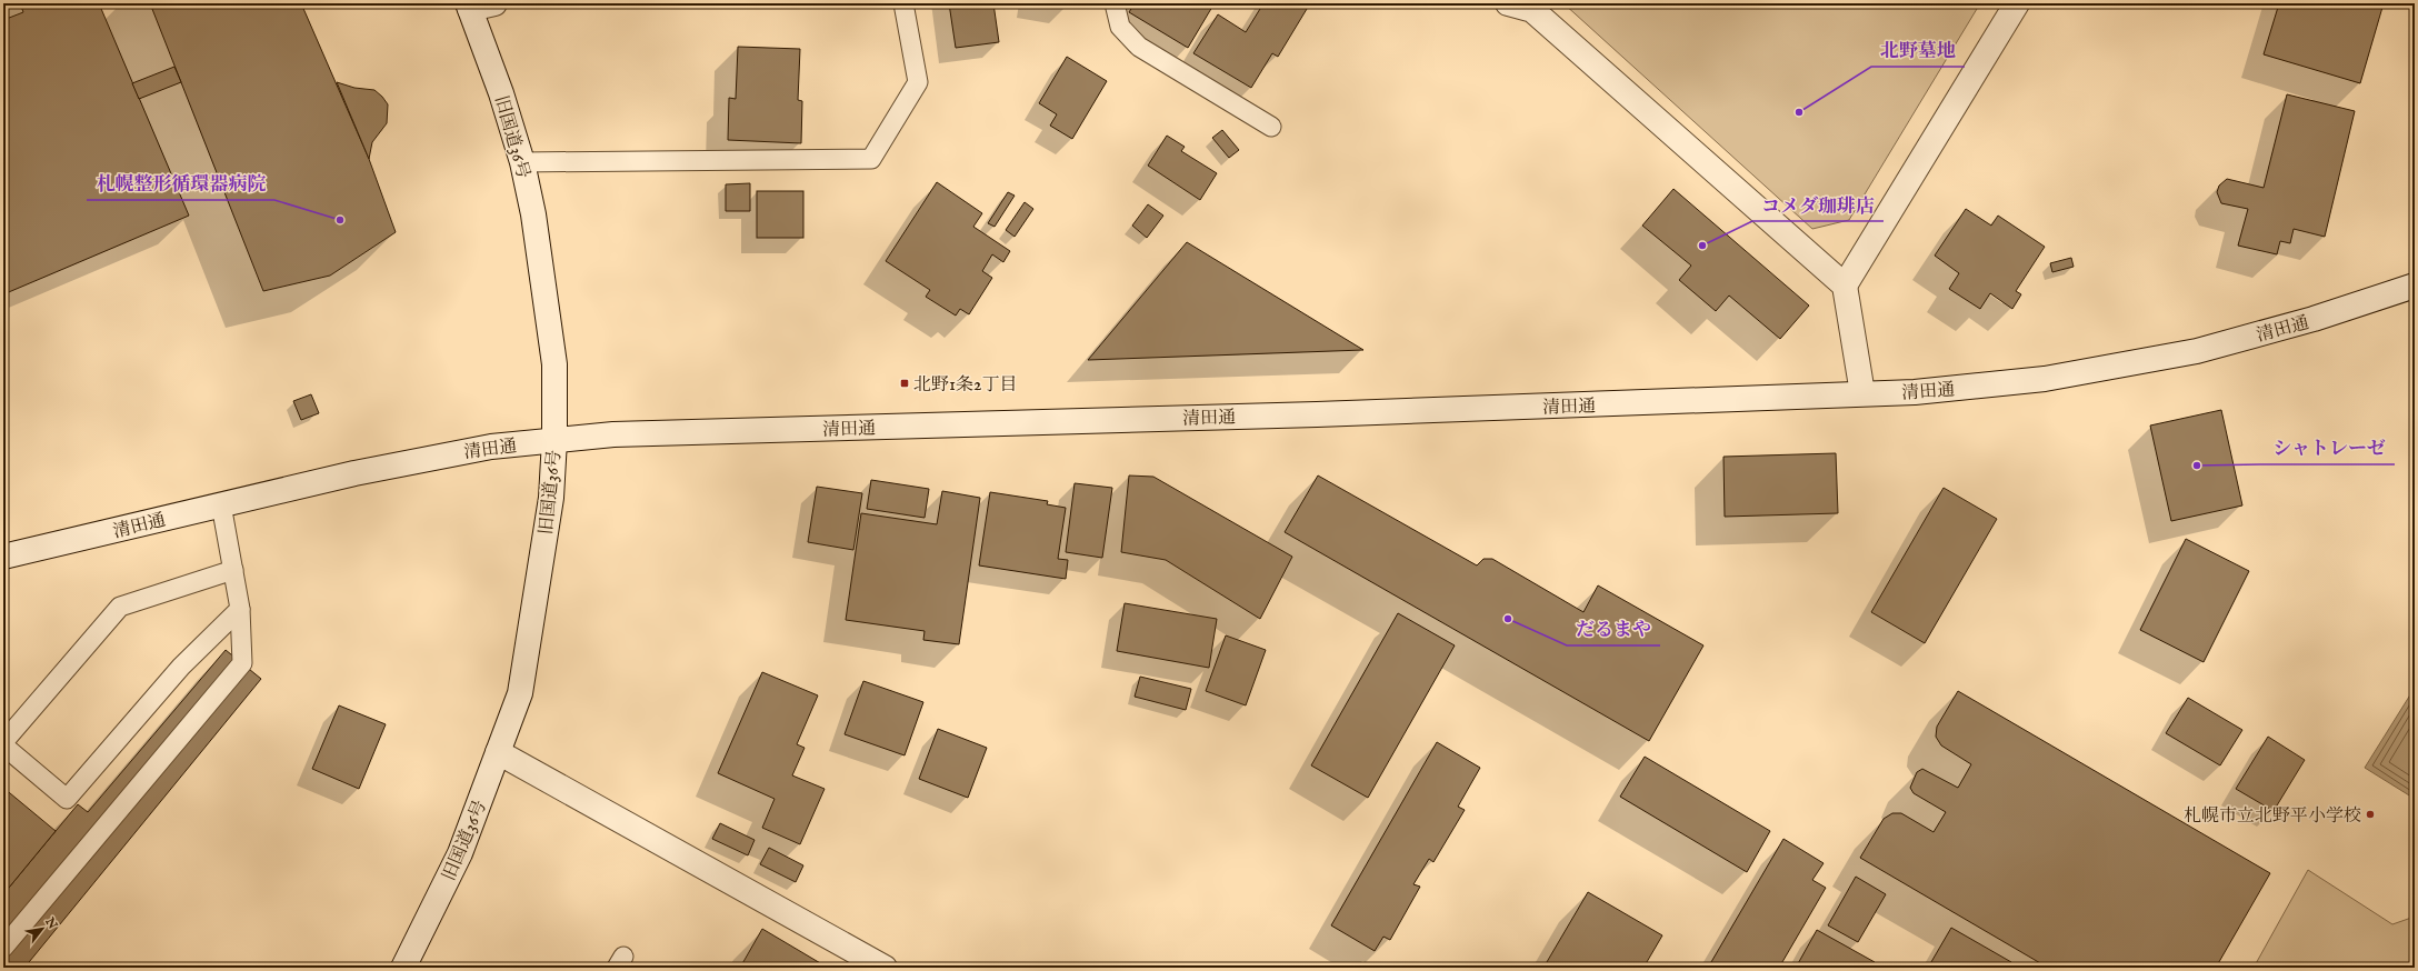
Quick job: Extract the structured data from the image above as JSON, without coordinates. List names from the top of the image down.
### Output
{
  "streets": {
    "street": ["旧国道36号", "清田通"]
  },
  "crossings": [
    ["旧国道36号", "清田通"]
  ],
  "places": {
    "other": [
      "北野墓地",
      "札幌整形循環器病院",
      "コメダ珈琲店",
      "シャトレーゼ",
      "だるまや",
      "札幌市立北野平小学校"
    ],
    "transit": ["北野1条2丁目"]
  },
  "north": "top right"
}
